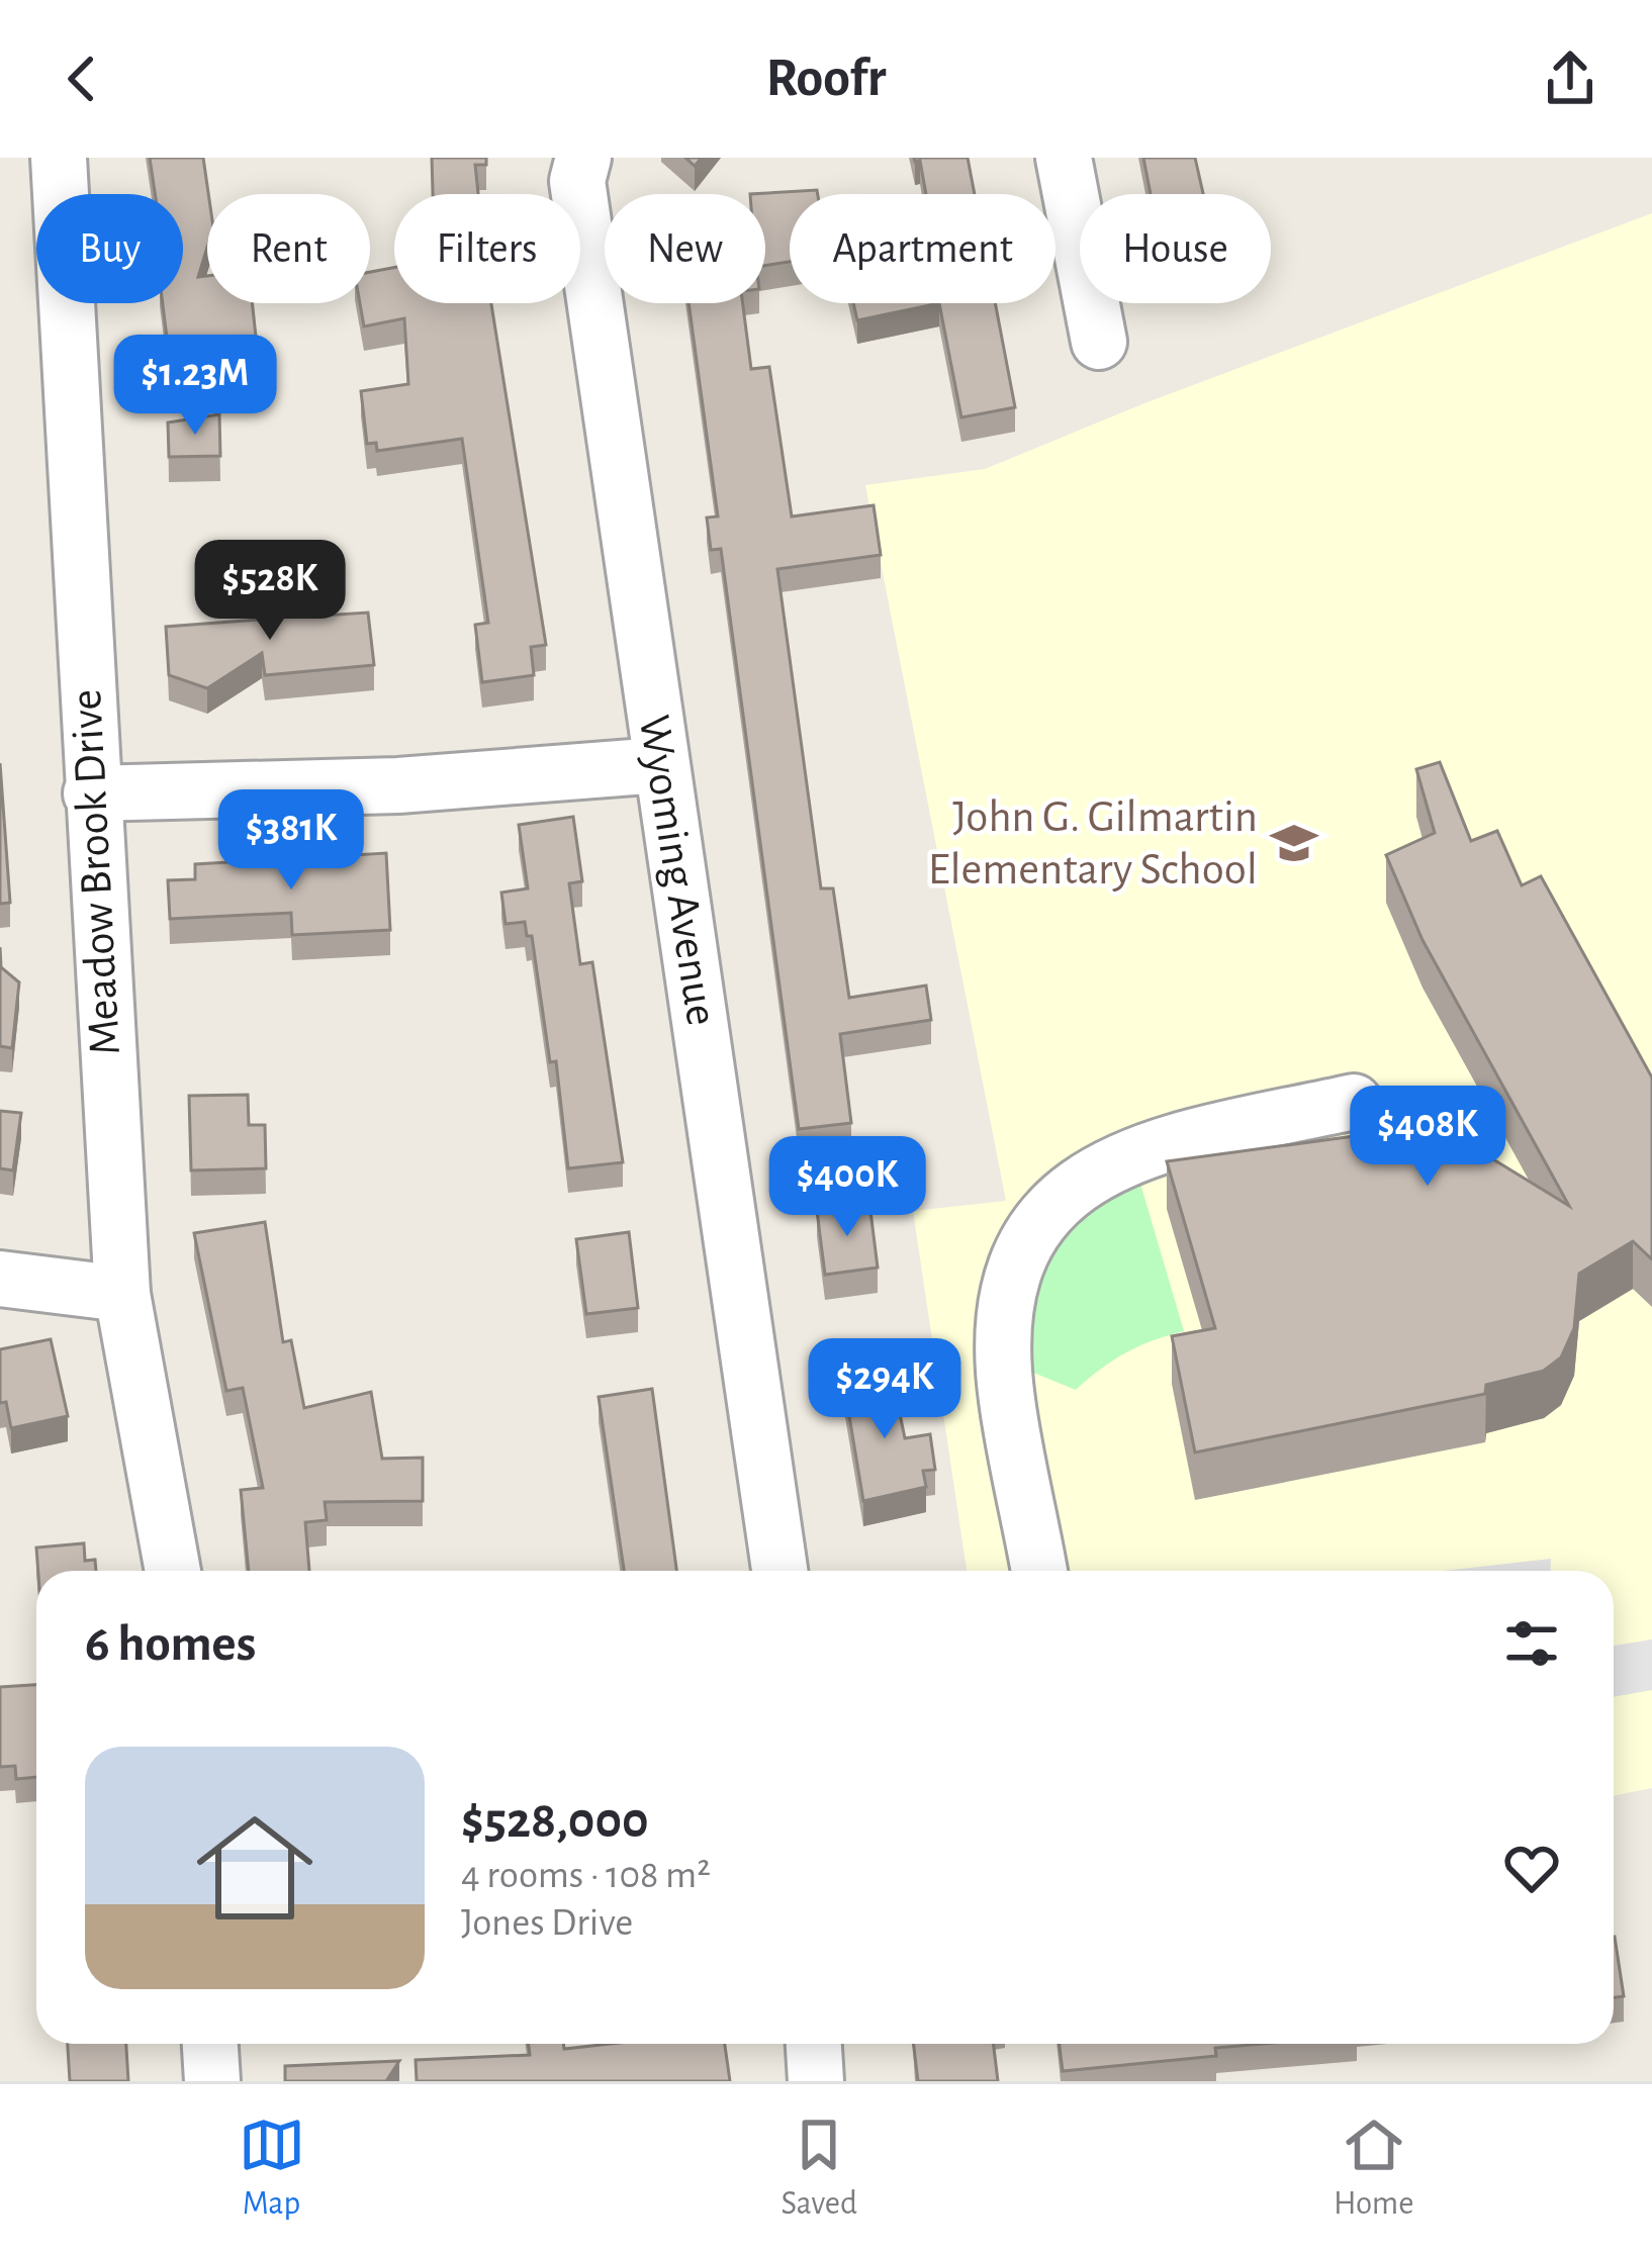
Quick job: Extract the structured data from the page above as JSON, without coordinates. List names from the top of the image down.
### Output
{
  "streets": {
    "street": ["Wyoming Avenue", "Meadow Brook Drive"]
  },
  "places": {
    "school or university": ["John G. Gilmartin Elementary School"]
  },
  "page": {
    "header": "Roofr",
    "chip": [
      "Buy",
      "Rent",
      "Filters",
      "New",
      "Apartment",
      "House"
    ],
    "price": [
      "$1.23M",
      "$528K",
      "$381K",
      "$408K",
      "$400K",
      "$294K"
    ],
    "heading": "6 homes",
    "list": [
      {
        "name": "$528,000",
        "note": "4 rooms · 108 m² · Jones Drive"
      }
    ],
    "tabs": ["Map", "Saved", "Home"]
  }
}
